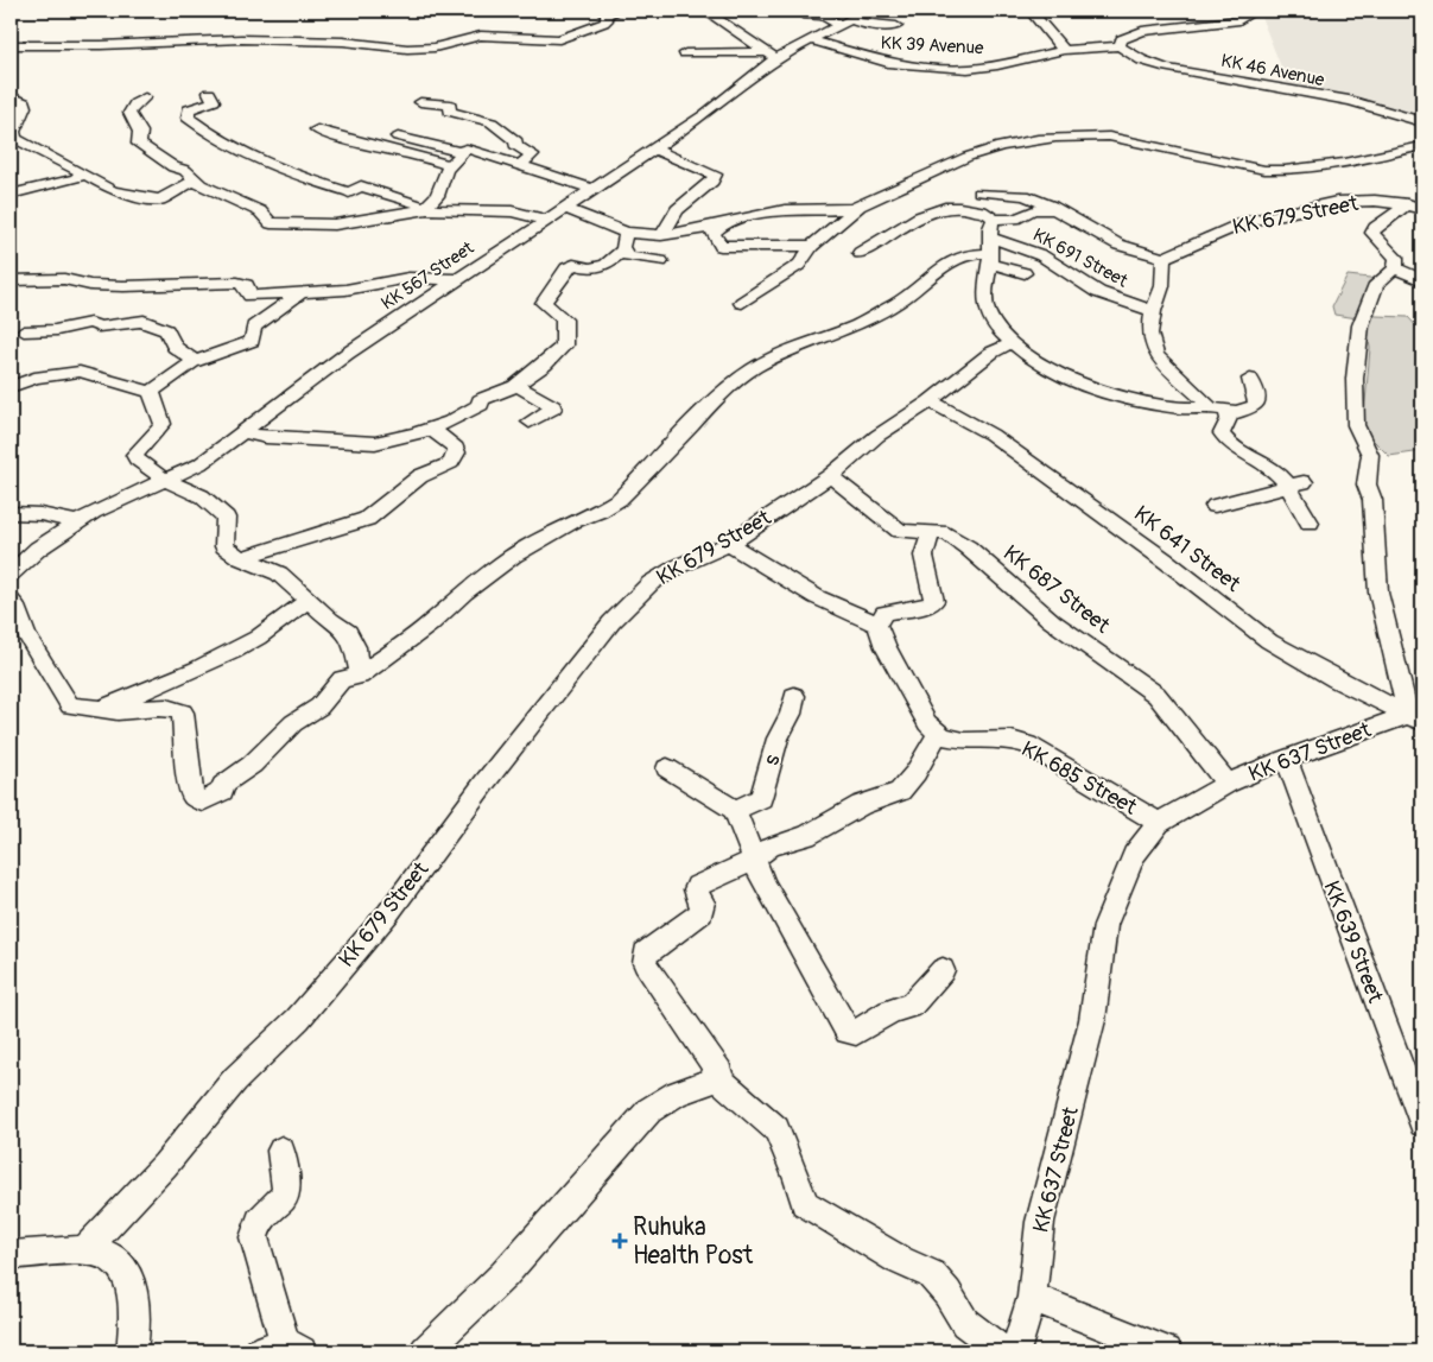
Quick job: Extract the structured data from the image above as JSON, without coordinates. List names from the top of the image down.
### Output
{
  "streets": {
    "street": [
      "KK 39 Avenue",
      "KK 46 Avenue",
      "KK 679 Street",
      "KK 691 Street",
      "KK 567 Street",
      "KK 641 Street",
      "KK 687 Street",
      "KK 637 Street",
      "s",
      "KK 685 Street",
      "KK 639 Street"
    ]
  },
  "crossings": [
    ["KK 39 Avenue", "KK 46 Avenue"],
    ["KK 39 Avenue", "KK 567 Street"],
    ["KK 679 Street", "KK 641 Street"],
    ["KK 679 Street", "KK 687 Street"],
    ["KK 641 Street", "KK 637 Street"],
    ["KK 687 Street", "KK 637 Street"],
    ["KK 637 Street", "KK 685 Street"],
    ["KK 637 Street", "KK 639 Street"]
  ],
  "places": {
    "health": ["Ruhuka Health Post"]
  }
}
